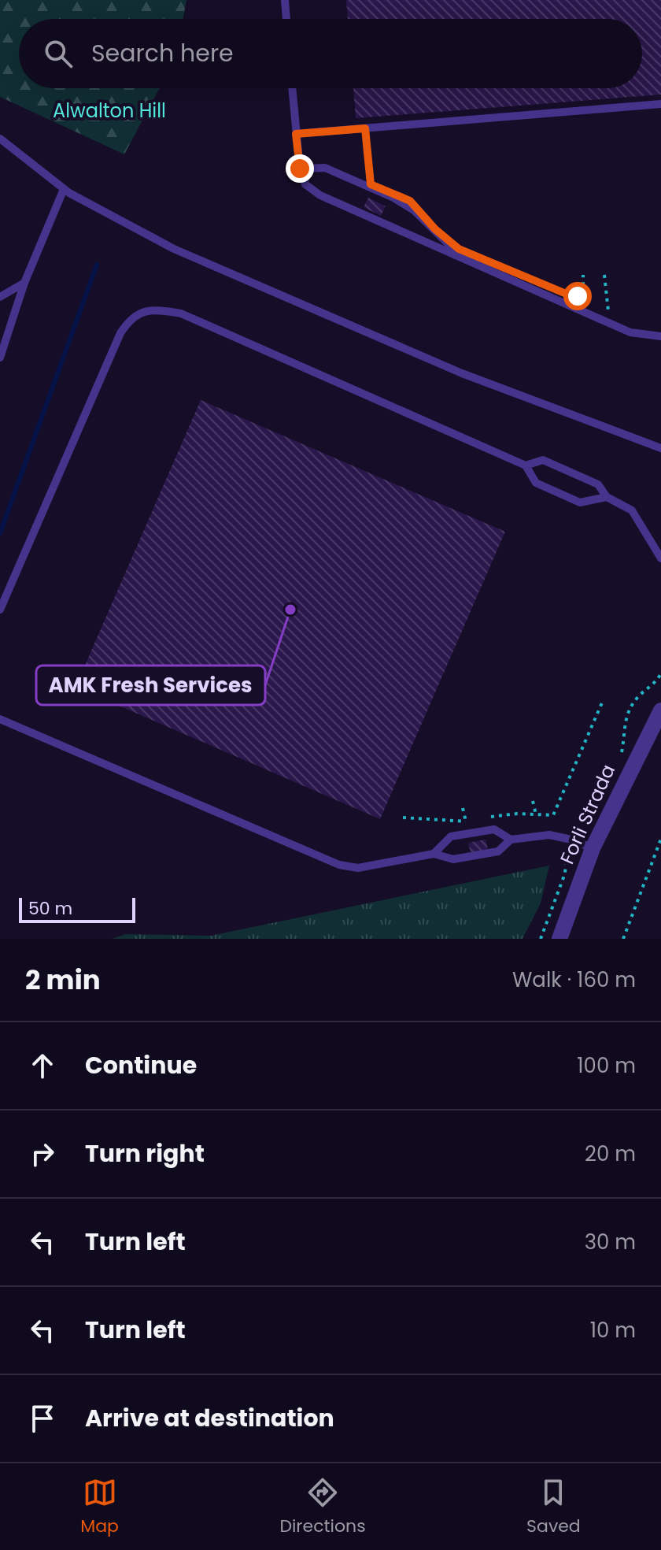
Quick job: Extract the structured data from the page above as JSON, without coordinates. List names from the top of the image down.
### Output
{
  "streets": {
    "street": ["Forli Strada"]
  },
  "parks": ["Alwalton Hill"],
  "places": ["AMK Fresh Services"],
  "scale_bar": "50 m",
  "page": {
    "search": "Search here",
    "scale": "50 m",
    "heading": ["2 min", "Walk · 160 m"],
    "list": [
      ["Continue", "100 m"],
      ["Turn right", "20 m"],
      ["Turn left", "30 m"],
      ["Turn left", "10 m"],
      "Arrive at destination"
    ],
    "nav": ["Map", "Directions", "Saved"]
  }
}
